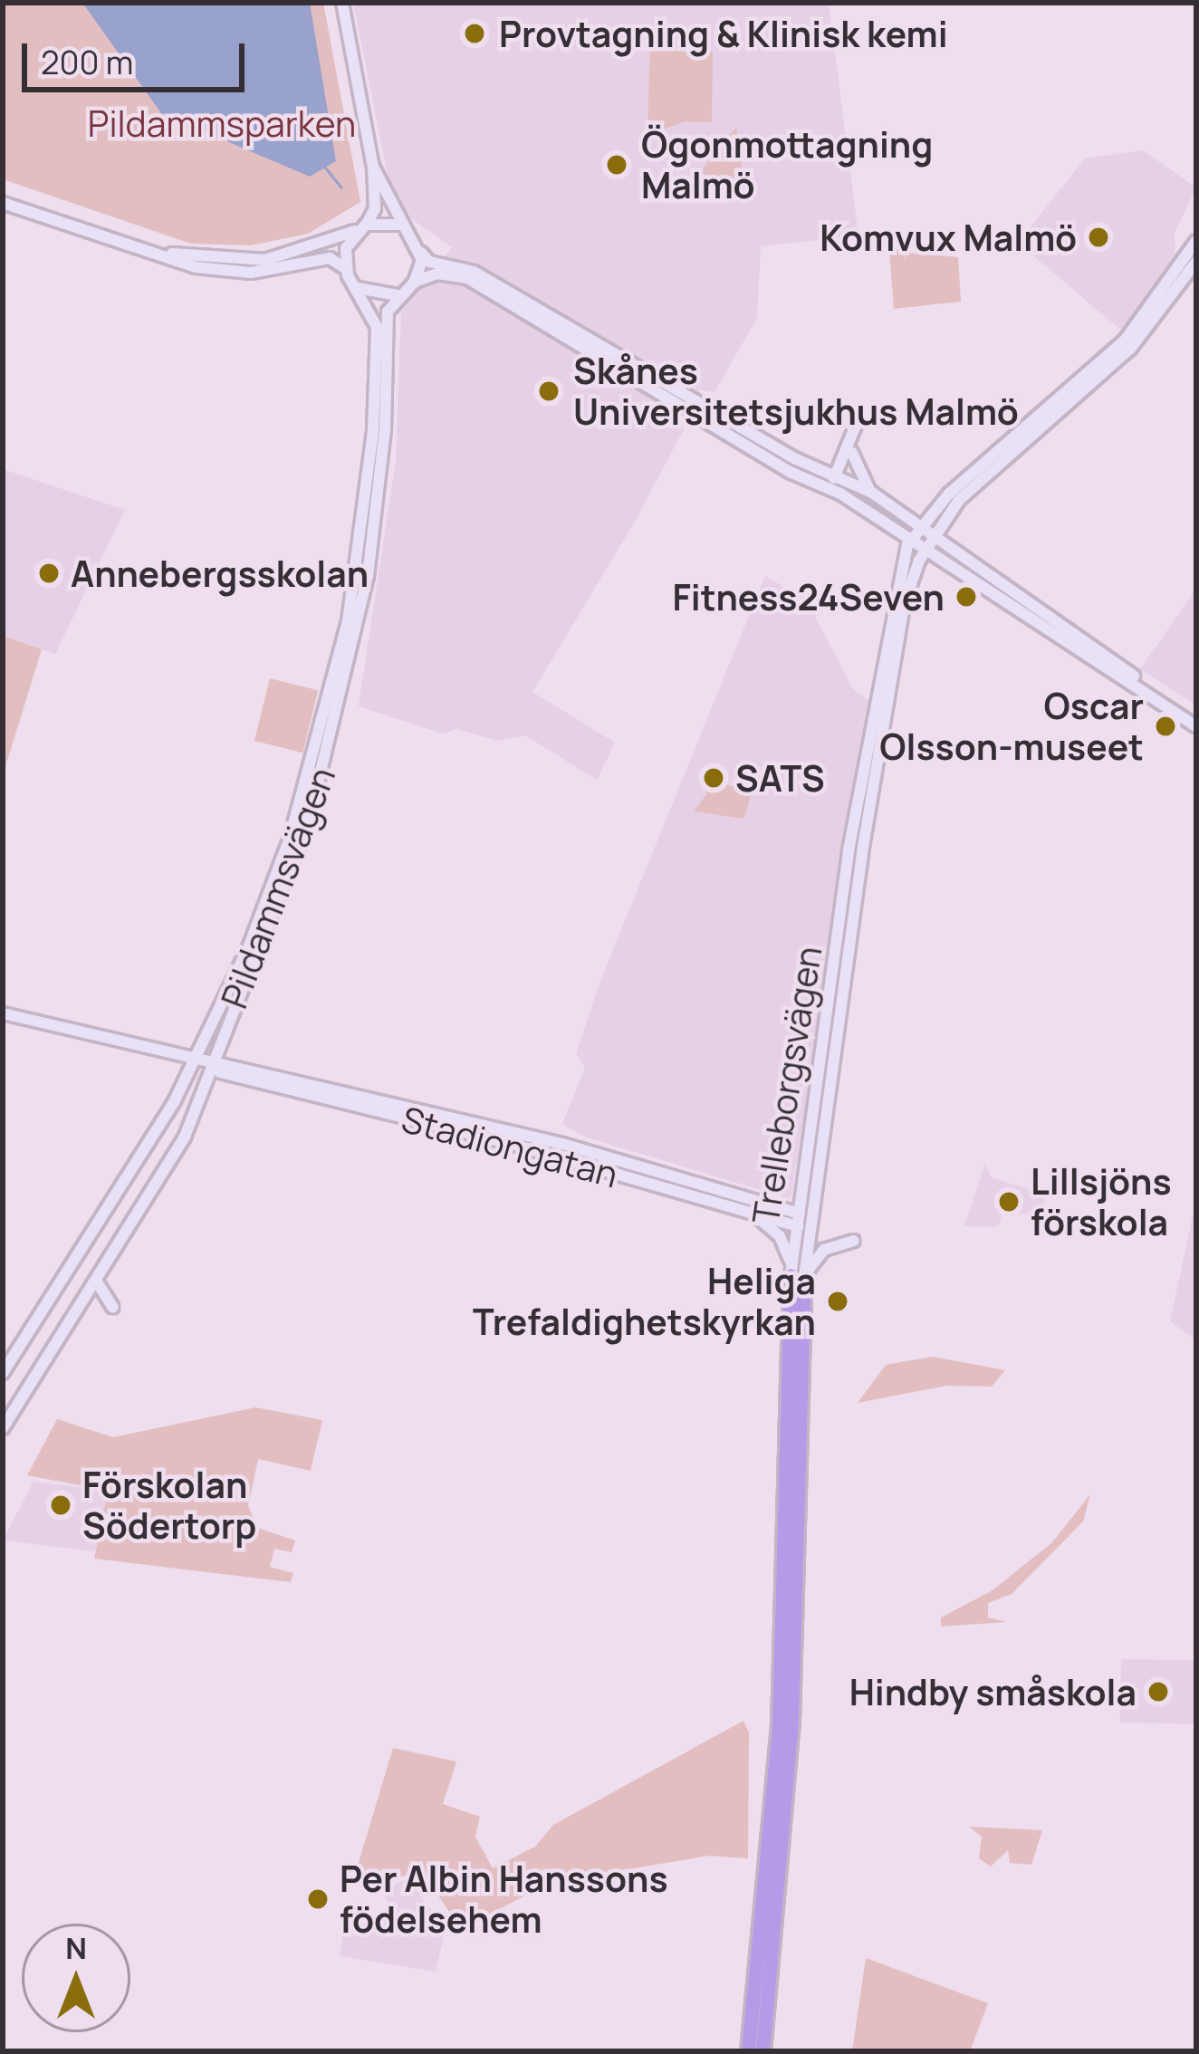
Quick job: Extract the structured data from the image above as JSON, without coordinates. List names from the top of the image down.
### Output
{
  "streets": {
    "highway": ["Trelleborgsvägen"],
    "main road": ["Pildammsvägen", "Stadiongatan"]
  },
  "crossings": [
    ["Pildammsvägen", "Stadiongatan"],
    ["Trelleborgsvägen", "Stadiongatan"]
  ],
  "parks": ["Pildammsparken"],
  "places": [
    "Provtagning & Klinisk kemi",
    "Ögonmottagning Malmö",
    "Komvux Malmö",
    "Skånes Universitetsjukhus Malmö",
    "Annebergsskolan",
    "Fitness24Seven",
    "Oscar Olsson-museet",
    "SATS",
    "Lillsjöns förskola",
    "Heliga Trefaldighetskyrkan",
    "Förskolan Södertorp",
    "Hindby småskola",
    "Per Albin Hanssons födelsehem"
  ],
  "scale_bar": "200 m",
  "north": "top"
}
